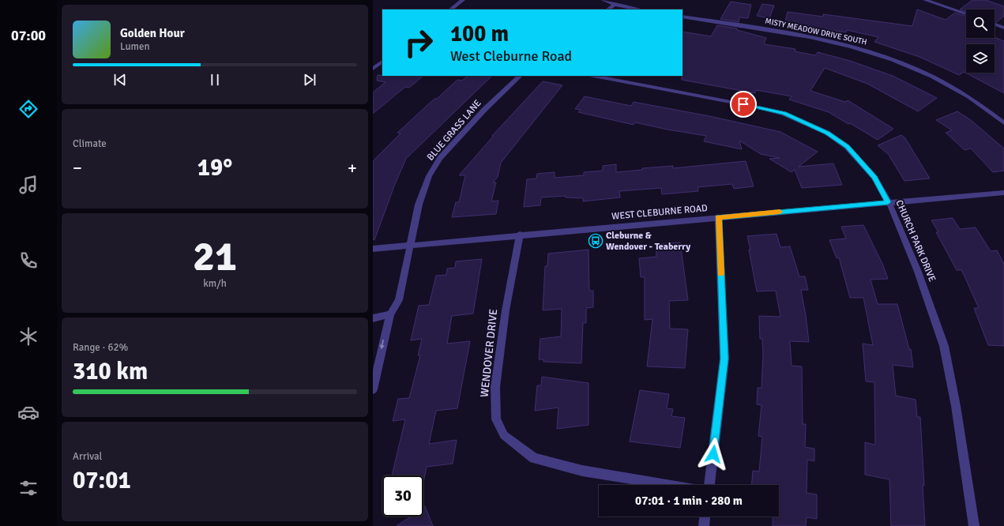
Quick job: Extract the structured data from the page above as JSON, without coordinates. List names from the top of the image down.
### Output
{
  "streets": {
    "street": [
      "MISTY MEADOW DRIVE SOUTH",
      "BLUE GRASS LANE",
      "WEST CLEBURNE ROAD",
      "CHURCH PARK DRIVE",
      "WENDOVER DRIVE"
    ]
  },
  "crossings": [
    ["BLUE GRASS LANE", "WEST CLEBURNE ROAD"],
    ["WEST CLEBURNE ROAD", "CHURCH PARK DRIVE"],
    ["WEST CLEBURNE ROAD", "WENDOVER DRIVE"]
  ],
  "places": {
    "bus stop": ["Cleburne & Wendover - Teaberry"]
  },
  "page": {
    "tabs": "07:00",
    "turn": ["100 m", "West Cleburne Road"],
    "song": ["Golden Hour", "Lumen"],
    "tile": [
      "Climate",
      ["21", "km/h"],
      ["Range · 62%", "310 km"],
      ["Arrival", "07:01"]
    ],
    "heat": ["−", "19°", "+"],
    "limit": "30",
    "trip": "07:01 · 1 min · 280 m"
  }
}
